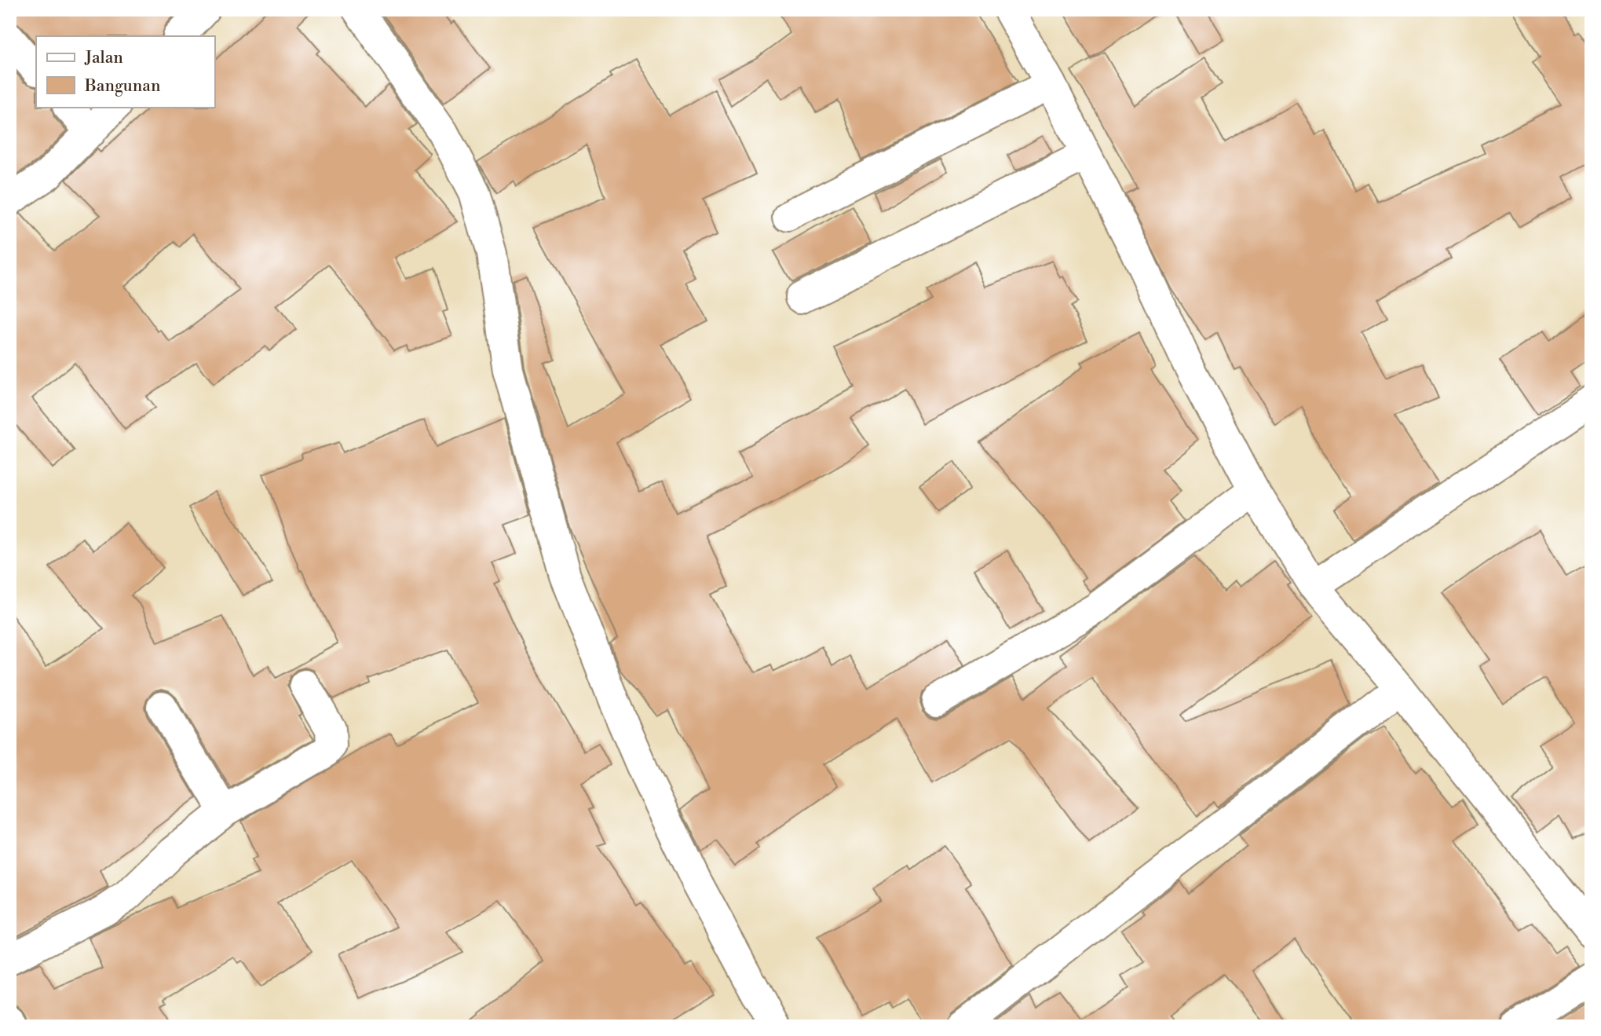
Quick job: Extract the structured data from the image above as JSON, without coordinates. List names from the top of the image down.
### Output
{
  "legend": ["Jalan", "Bangunan"]
}
